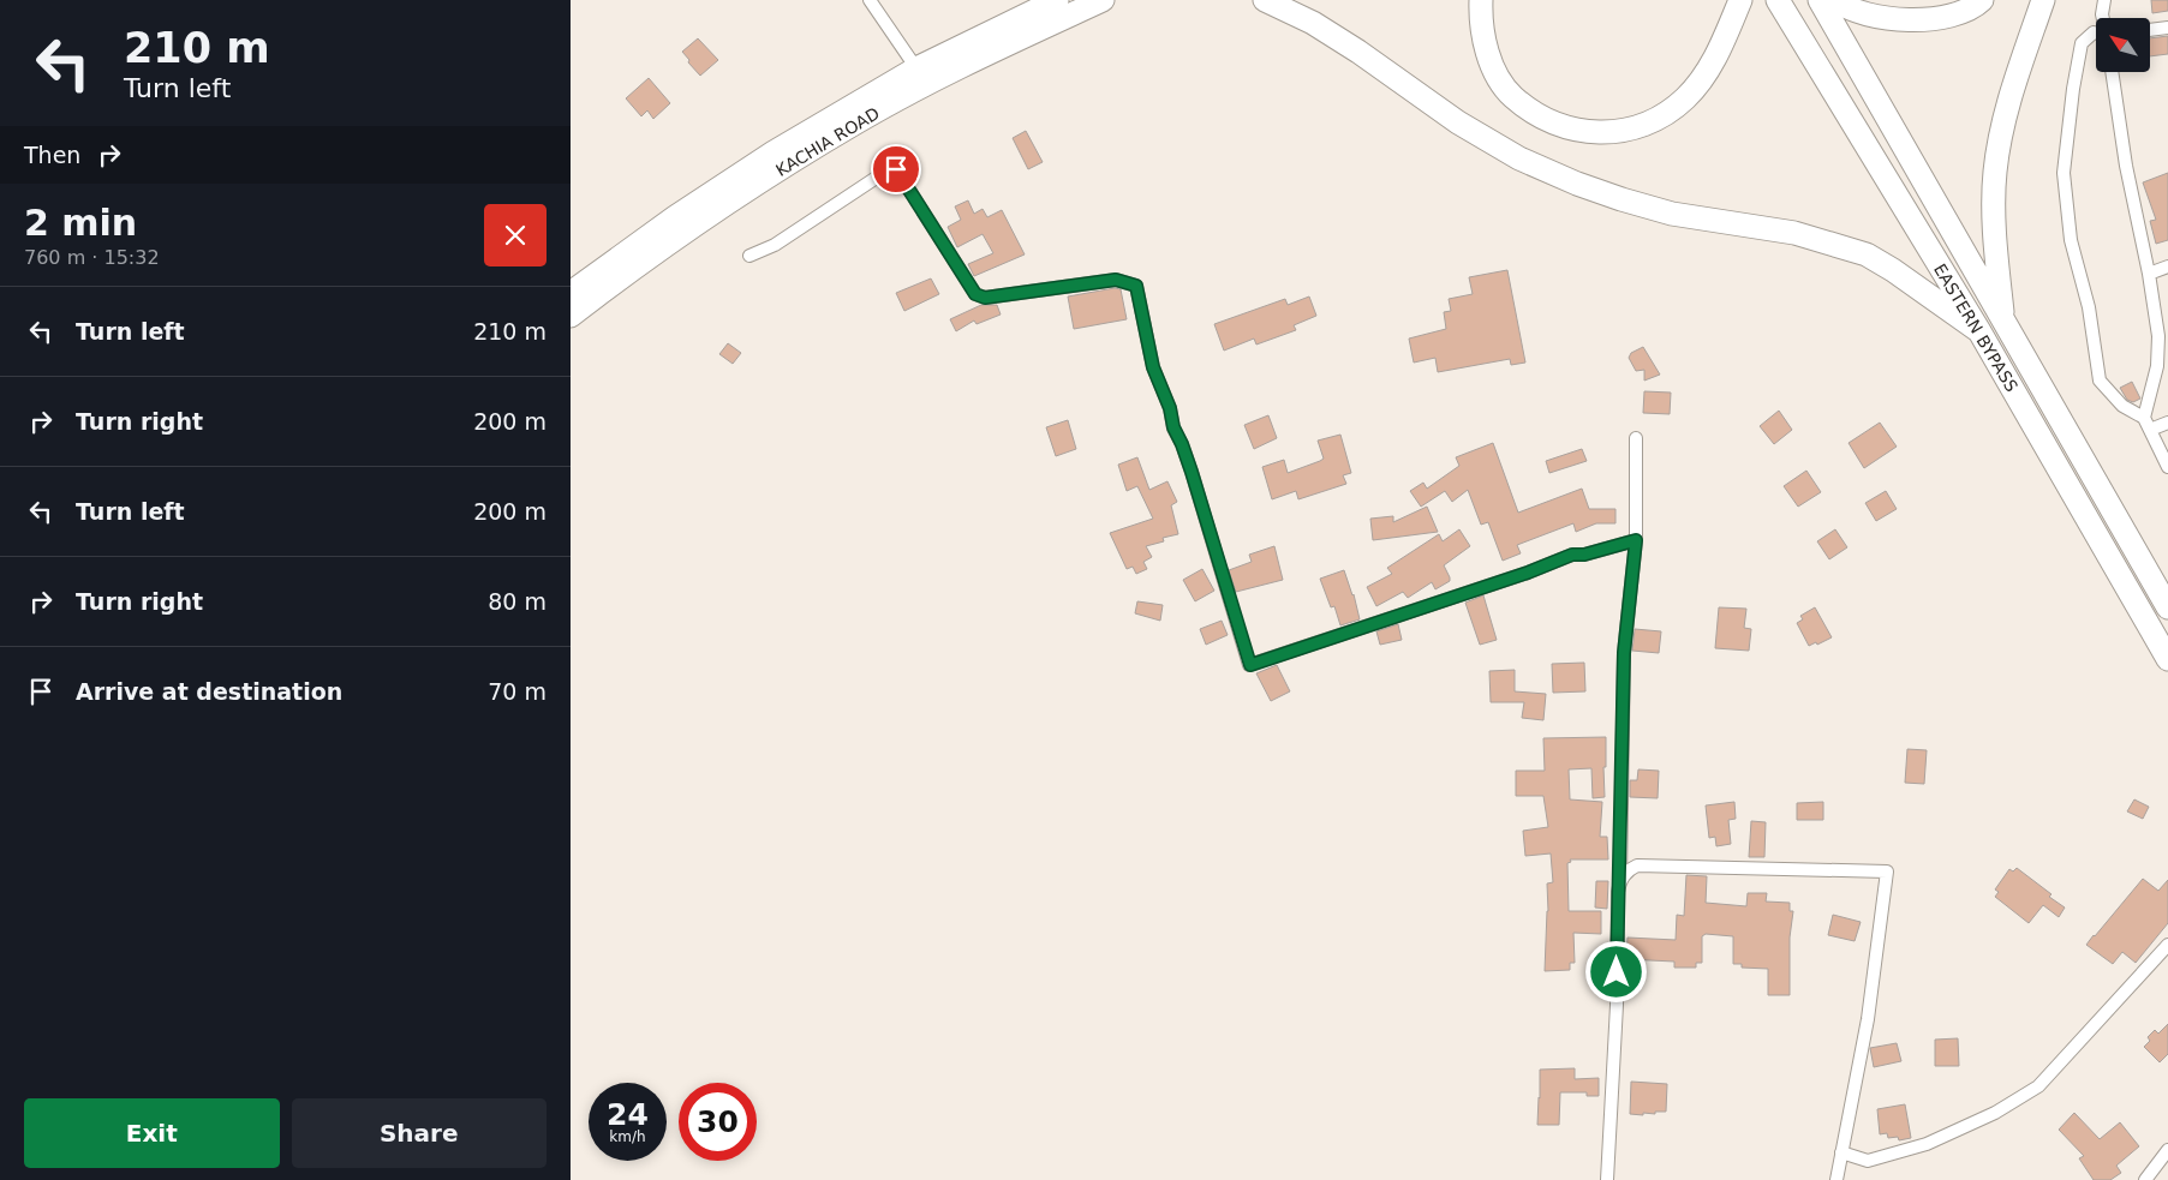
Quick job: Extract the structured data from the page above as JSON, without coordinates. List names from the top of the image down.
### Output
{
  "streets": {
    "highway": ["KACHIA ROAD", "EASTERN BYPASS"]
  },
  "north": "top left",
  "page": {
    "turn": ["210 m", "Turn left"],
    "then": "Then",
    "heading": ["2 min", "760 m · 15:32"],
    "list": [
      {
        "name": "Turn left",
        "value": "210 m"
      },
      {
        "name": "Turn right",
        "value": "200 m"
      },
      {
        "name": "Turn left",
        "value": "200 m"
      },
      {
        "name": "Turn right",
        "value": "80 m"
      },
      {
        "name": "Arrive at destination",
        "value": "70 m"
      }
    ],
    "speed": "24 km/h",
    "limit": "30",
    "buttons": ["Exit", "Share"]
  }
}
